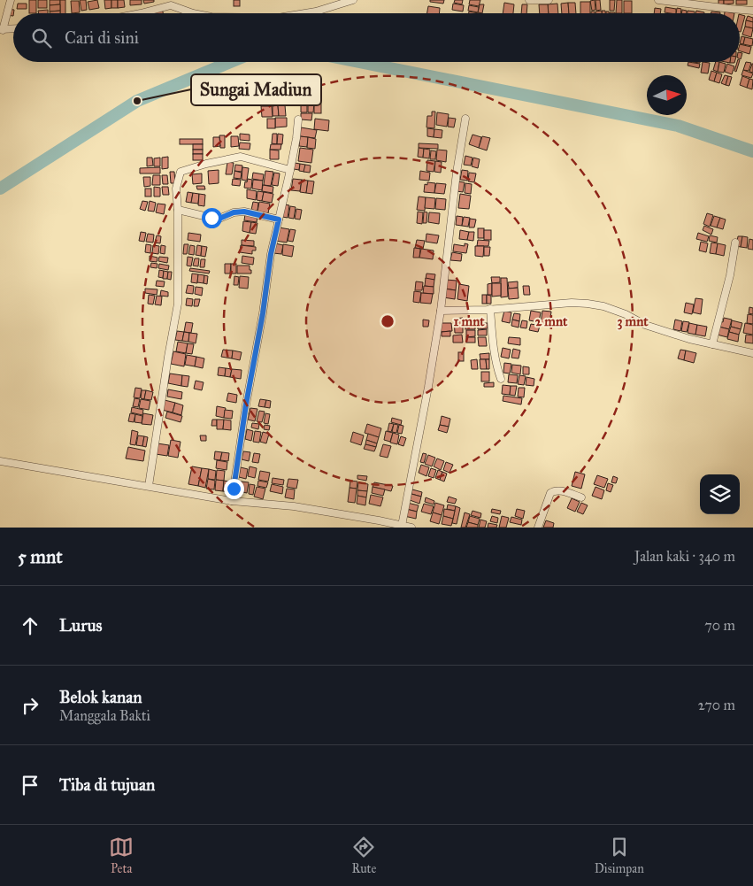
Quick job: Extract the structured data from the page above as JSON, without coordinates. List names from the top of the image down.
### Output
{
  "places": ["Sungai Madiun"],
  "north": "right",
  "page": {
    "search": "Cari di sini",
    "heading": ["5 mnt", "Jalan kaki · 340 m"],
    "list": [
      ["Lurus", "70 m"],
      ["Belok kanan", "Manggala Bakti", "270 m"],
      "Tiba di tujuan"
    ],
    "nav": ["Peta", "Rute", "Disimpan"]
  },
  "rings": ["1 mnt", "2 mnt", "3 mnt"]
}
